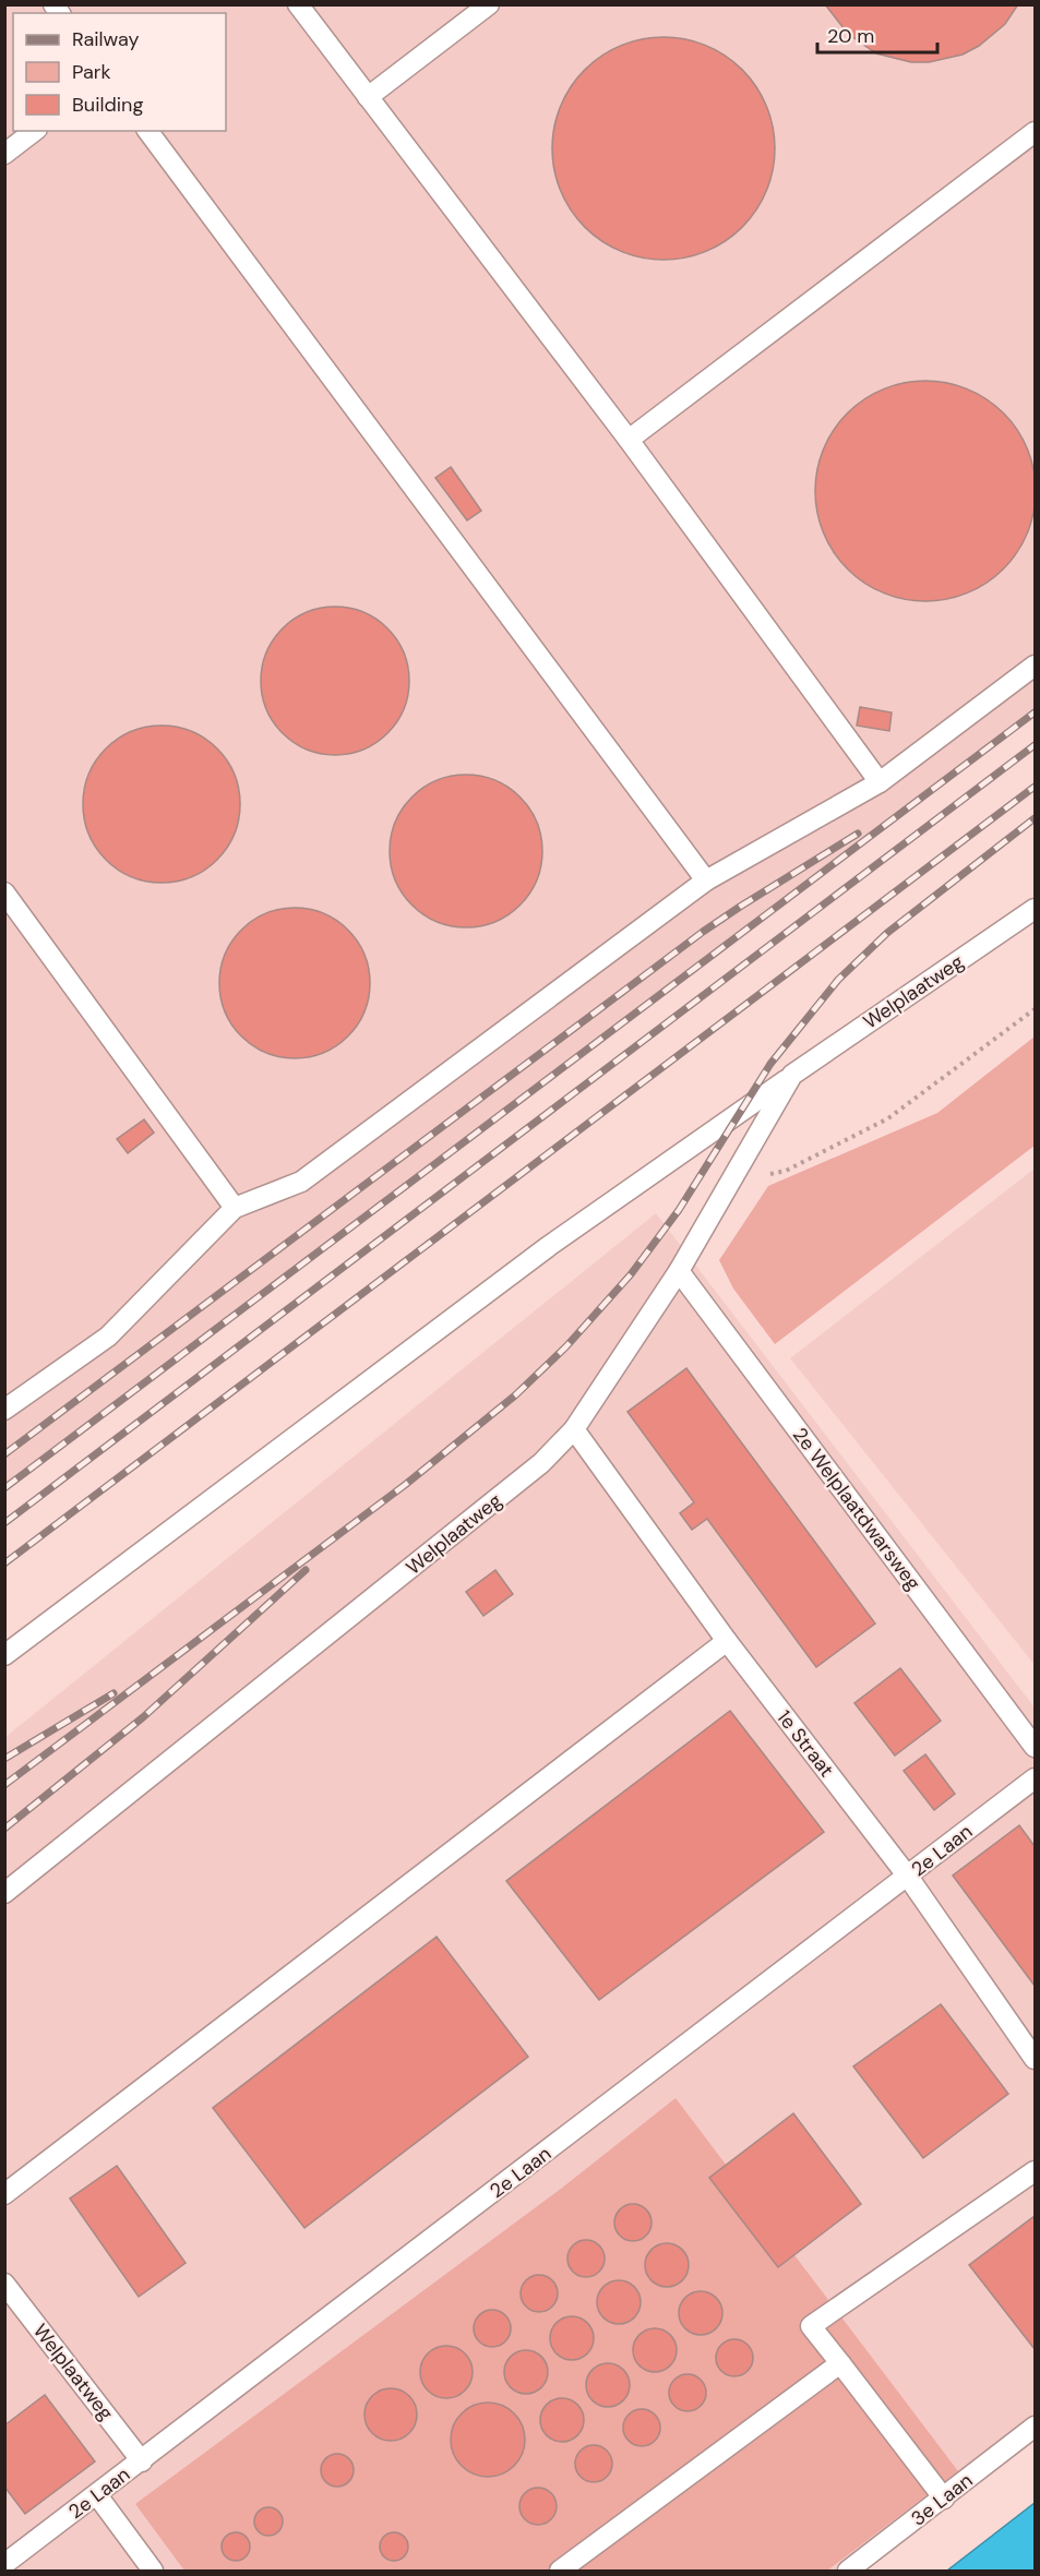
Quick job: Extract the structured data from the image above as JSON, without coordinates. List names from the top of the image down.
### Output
{
  "streets": {
    "lane": [
      "Welplaatweg",
      "2e Welplaatdwarsweg",
      "1e Straat",
      "2e Laan",
      "3e Laan"
    ]
  },
  "crossings": [
    ["Welplaatweg", "2e Welplaatdwarsweg"],
    ["Welplaatweg", "1e Straat"],
    ["Welplaatweg", "2e Laan"],
    ["1e Straat", "2e Laan"]
  ],
  "legend": ["Railway", "Park", "Building"],
  "scale_bar": "20 m"
}
